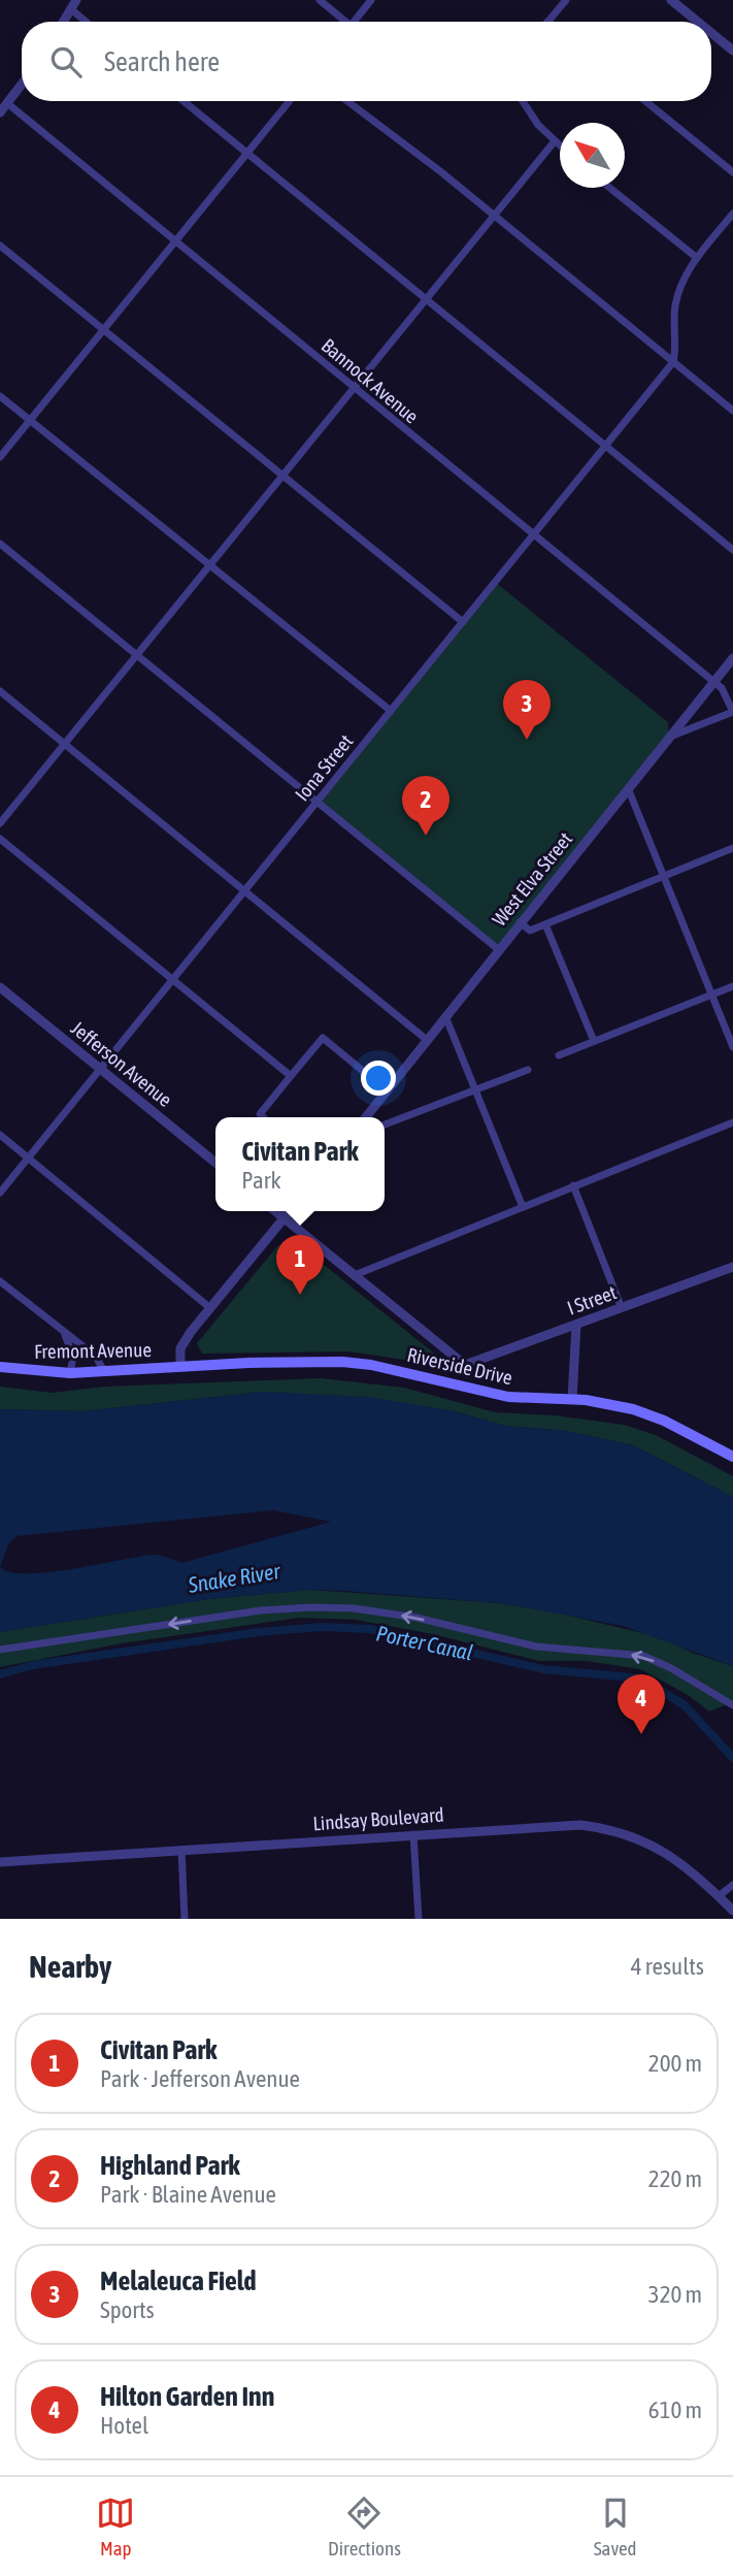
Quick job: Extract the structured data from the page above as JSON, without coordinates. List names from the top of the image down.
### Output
{
  "streets": {
    "main road": ["Fremont Avenue", "Riverside Drive"],
    "street": [
      "Bannock Avenue",
      "Iona Street",
      "West Elva Street",
      "Jefferson Avenue",
      "I Street",
      "Lindsay Boulevard"
    ]
  },
  "crossings": [
    ["Bannock Avenue", "Iona Street"],
    ["Bannock Avenue", "West Elva Street"],
    ["Iona Street", "Jefferson Avenue"],
    ["Fremont Avenue", "Riverside Drive"]
  ],
  "water": ["Snake River", "Porter Canal"],
  "north": "top left",
  "page": {
    "search": "Search here",
    "pins": [
      "3",
      "2",
      "1",
      "4"
    ],
    "popup": ["Civitan Park", "Park"],
    "heading": ["Nearby", "4 results"],
    "list": [
      {
        "mark": "1",
        "name": "Civitan Park",
        "note": "Park · Jefferson Avenue",
        "value": "200 m"
      },
      {
        "mark": "2",
        "name": "Highland Park",
        "note": "Park · Blaine Avenue",
        "value": "220 m"
      },
      {
        "mark": "3",
        "name": "Melaleuca Field",
        "note": "Sports",
        "value": "320 m"
      },
      {
        "mark": "4",
        "name": "Hilton Garden Inn",
        "note": "Hotel",
        "value": "610 m"
      }
    ],
    "nav": ["Map", "Directions", "Saved"]
  }
}
